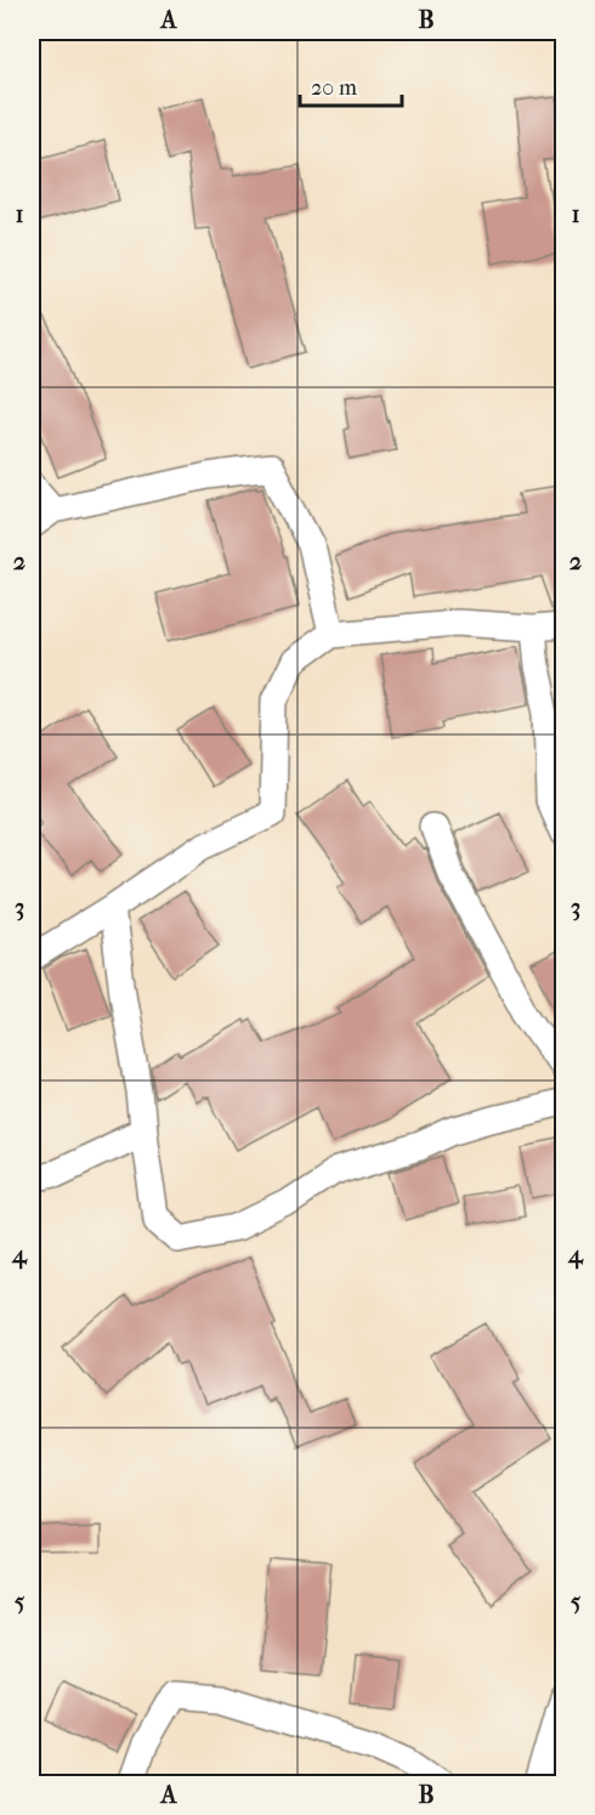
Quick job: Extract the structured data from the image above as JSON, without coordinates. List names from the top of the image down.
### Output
{
  "scale_bar": "20 m",
  "grid": {
    "columns": ["A", "B"],
    "rows": [
      "1",
      "2",
      "3",
      "4",
      "5"
    ]
  }
}
